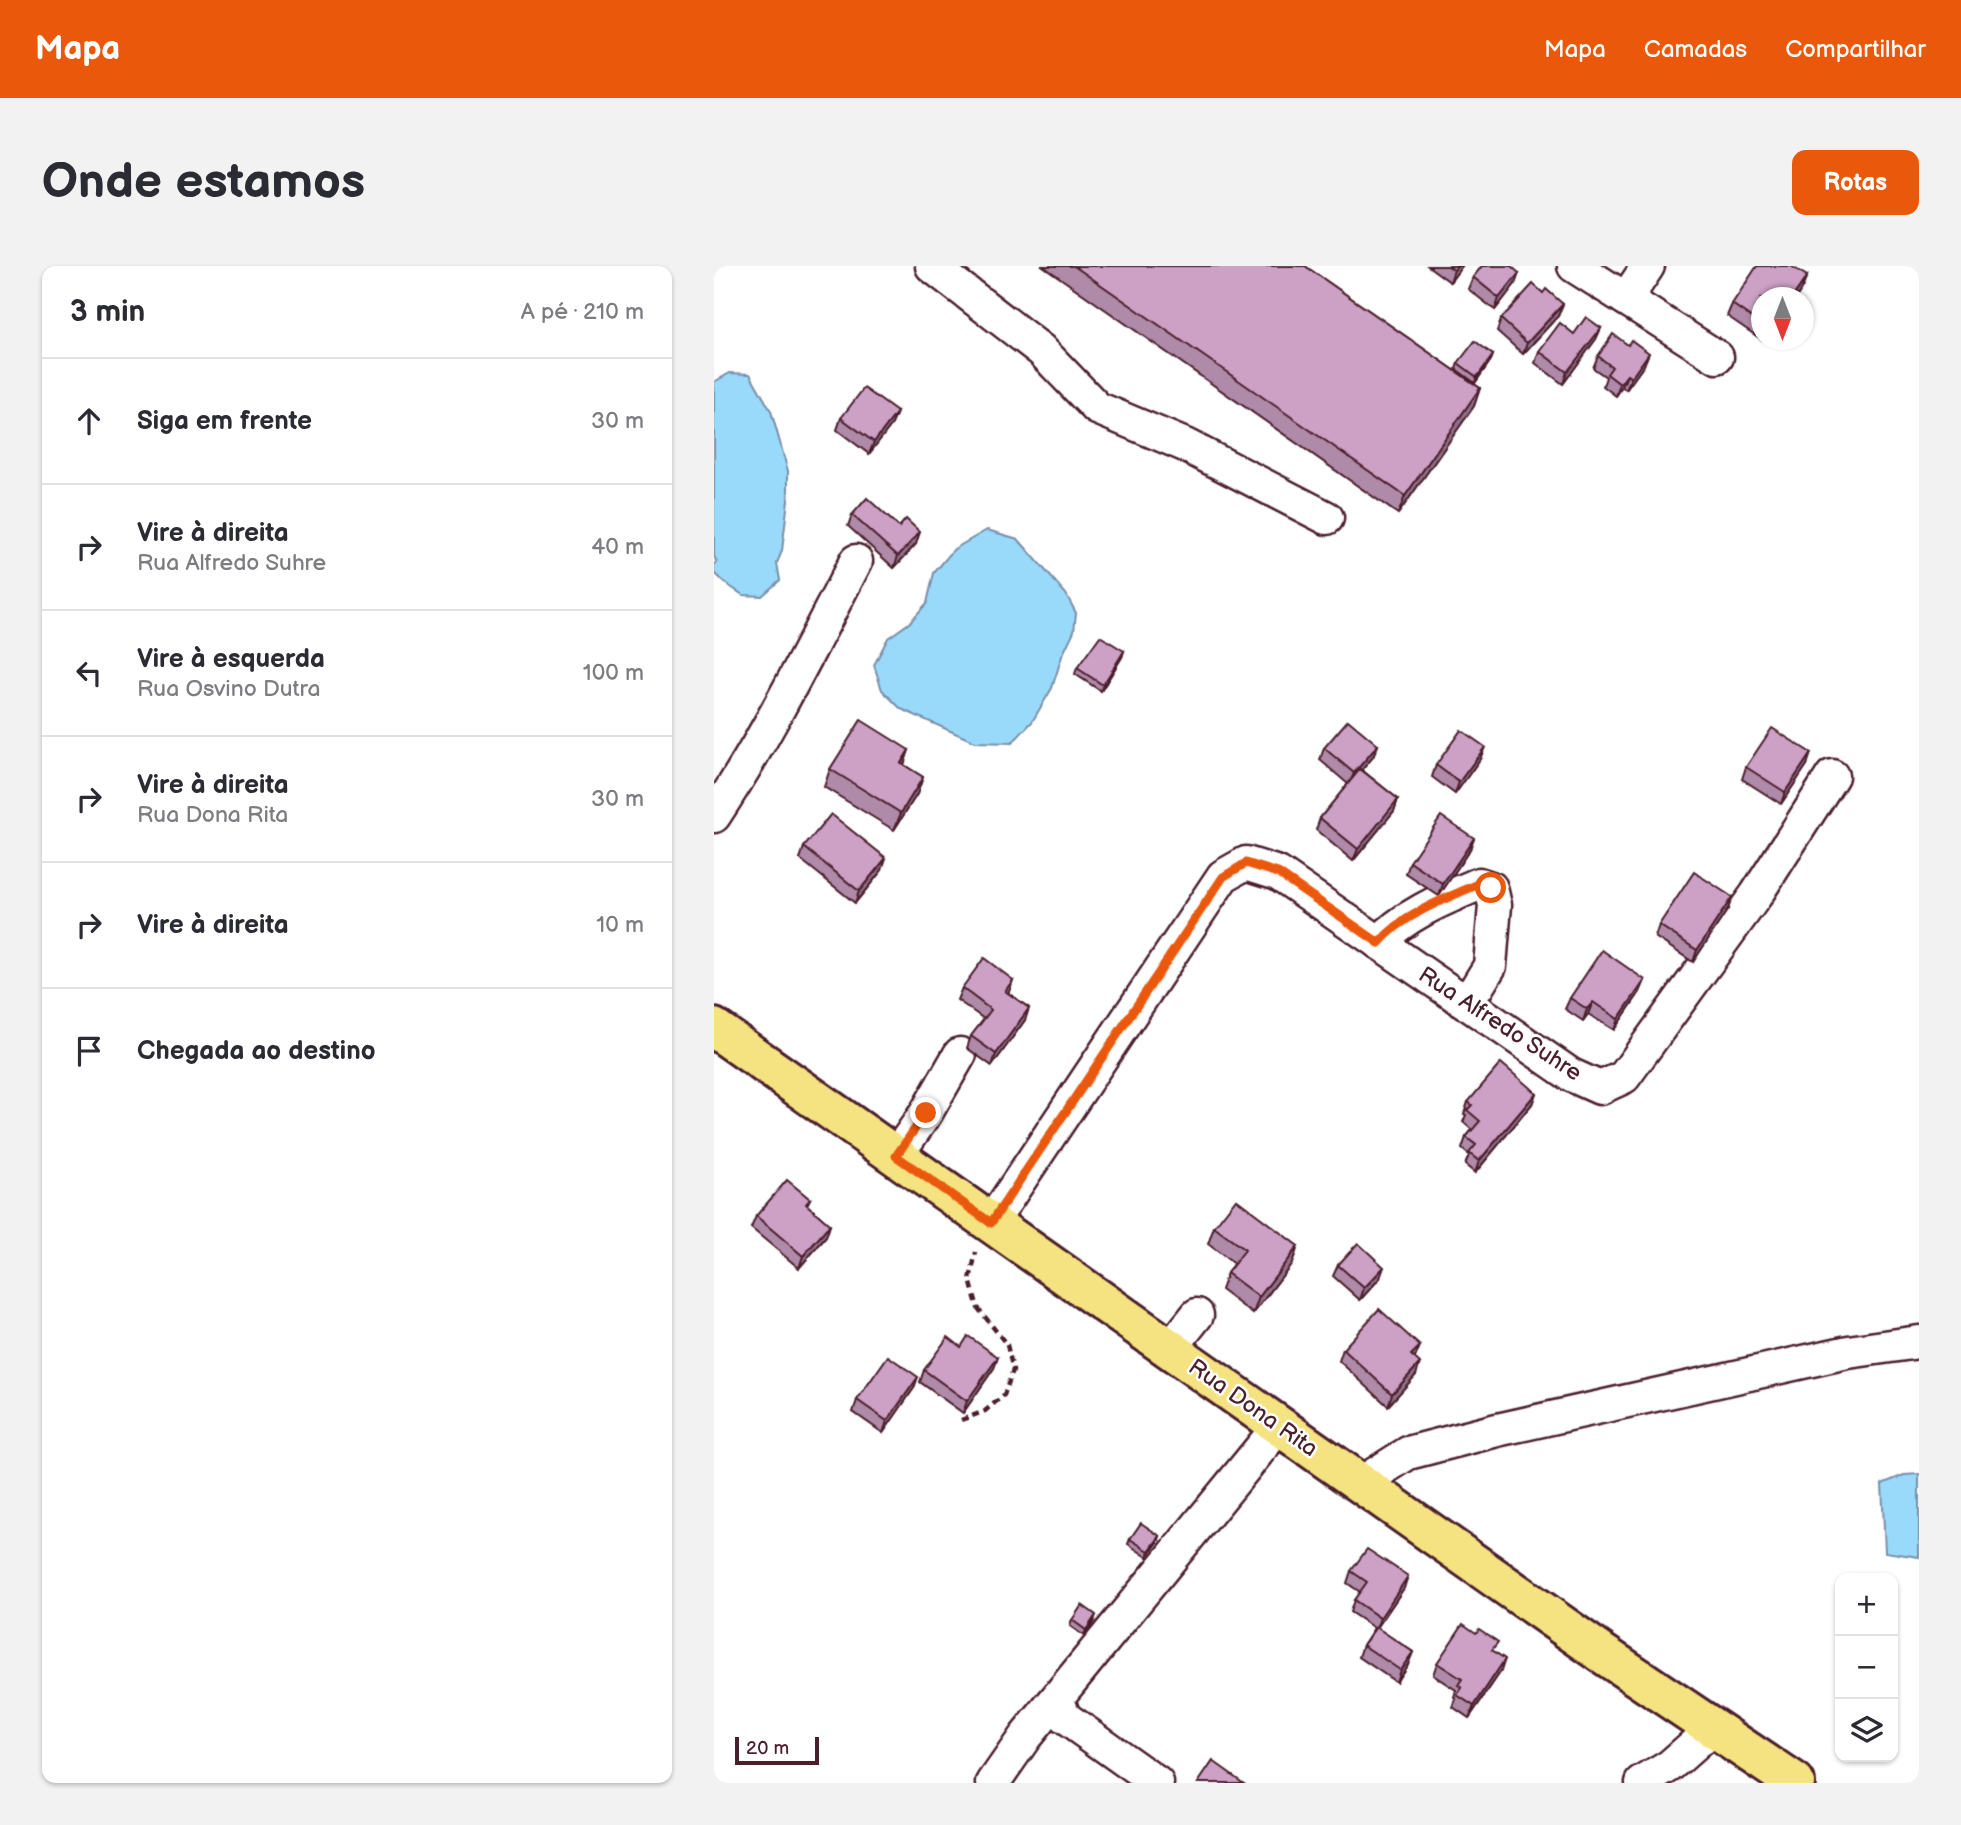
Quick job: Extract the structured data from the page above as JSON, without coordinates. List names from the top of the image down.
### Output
{
  "streets": {
    "main road": ["Rua Dona Rita"],
    "street": ["Rua Alfredo Suhre"]
  },
  "crossings": [
    ["Rua Alfredo Suhre", "Rua Dona Rita"]
  ],
  "scale_bar": "20 m",
  "north": "bottom",
  "page": {
    "header": "Mapa",
    "nav": ["Mapa", "Camadas", "Compartilhar"],
    "buttons": "Rotas",
    "title": "Onde estamos",
    "heading": ["3 min", "A pé · 210 m"],
    "list": [
      ["Siga em frente", "30 m"],
      ["Vire à direita", "Rua Alfredo Suhre", "40 m"],
      ["Vire à esquerda", "Rua Osvino Dutra", "100 m"],
      ["Vire à direita", "Rua Dona Rita", "30 m"],
      ["Vire à direita", "10 m"],
      "Chegada ao destino"
    ],
    "map_buttons": ["+", "−"],
    "scale": "20 m"
  }
}
